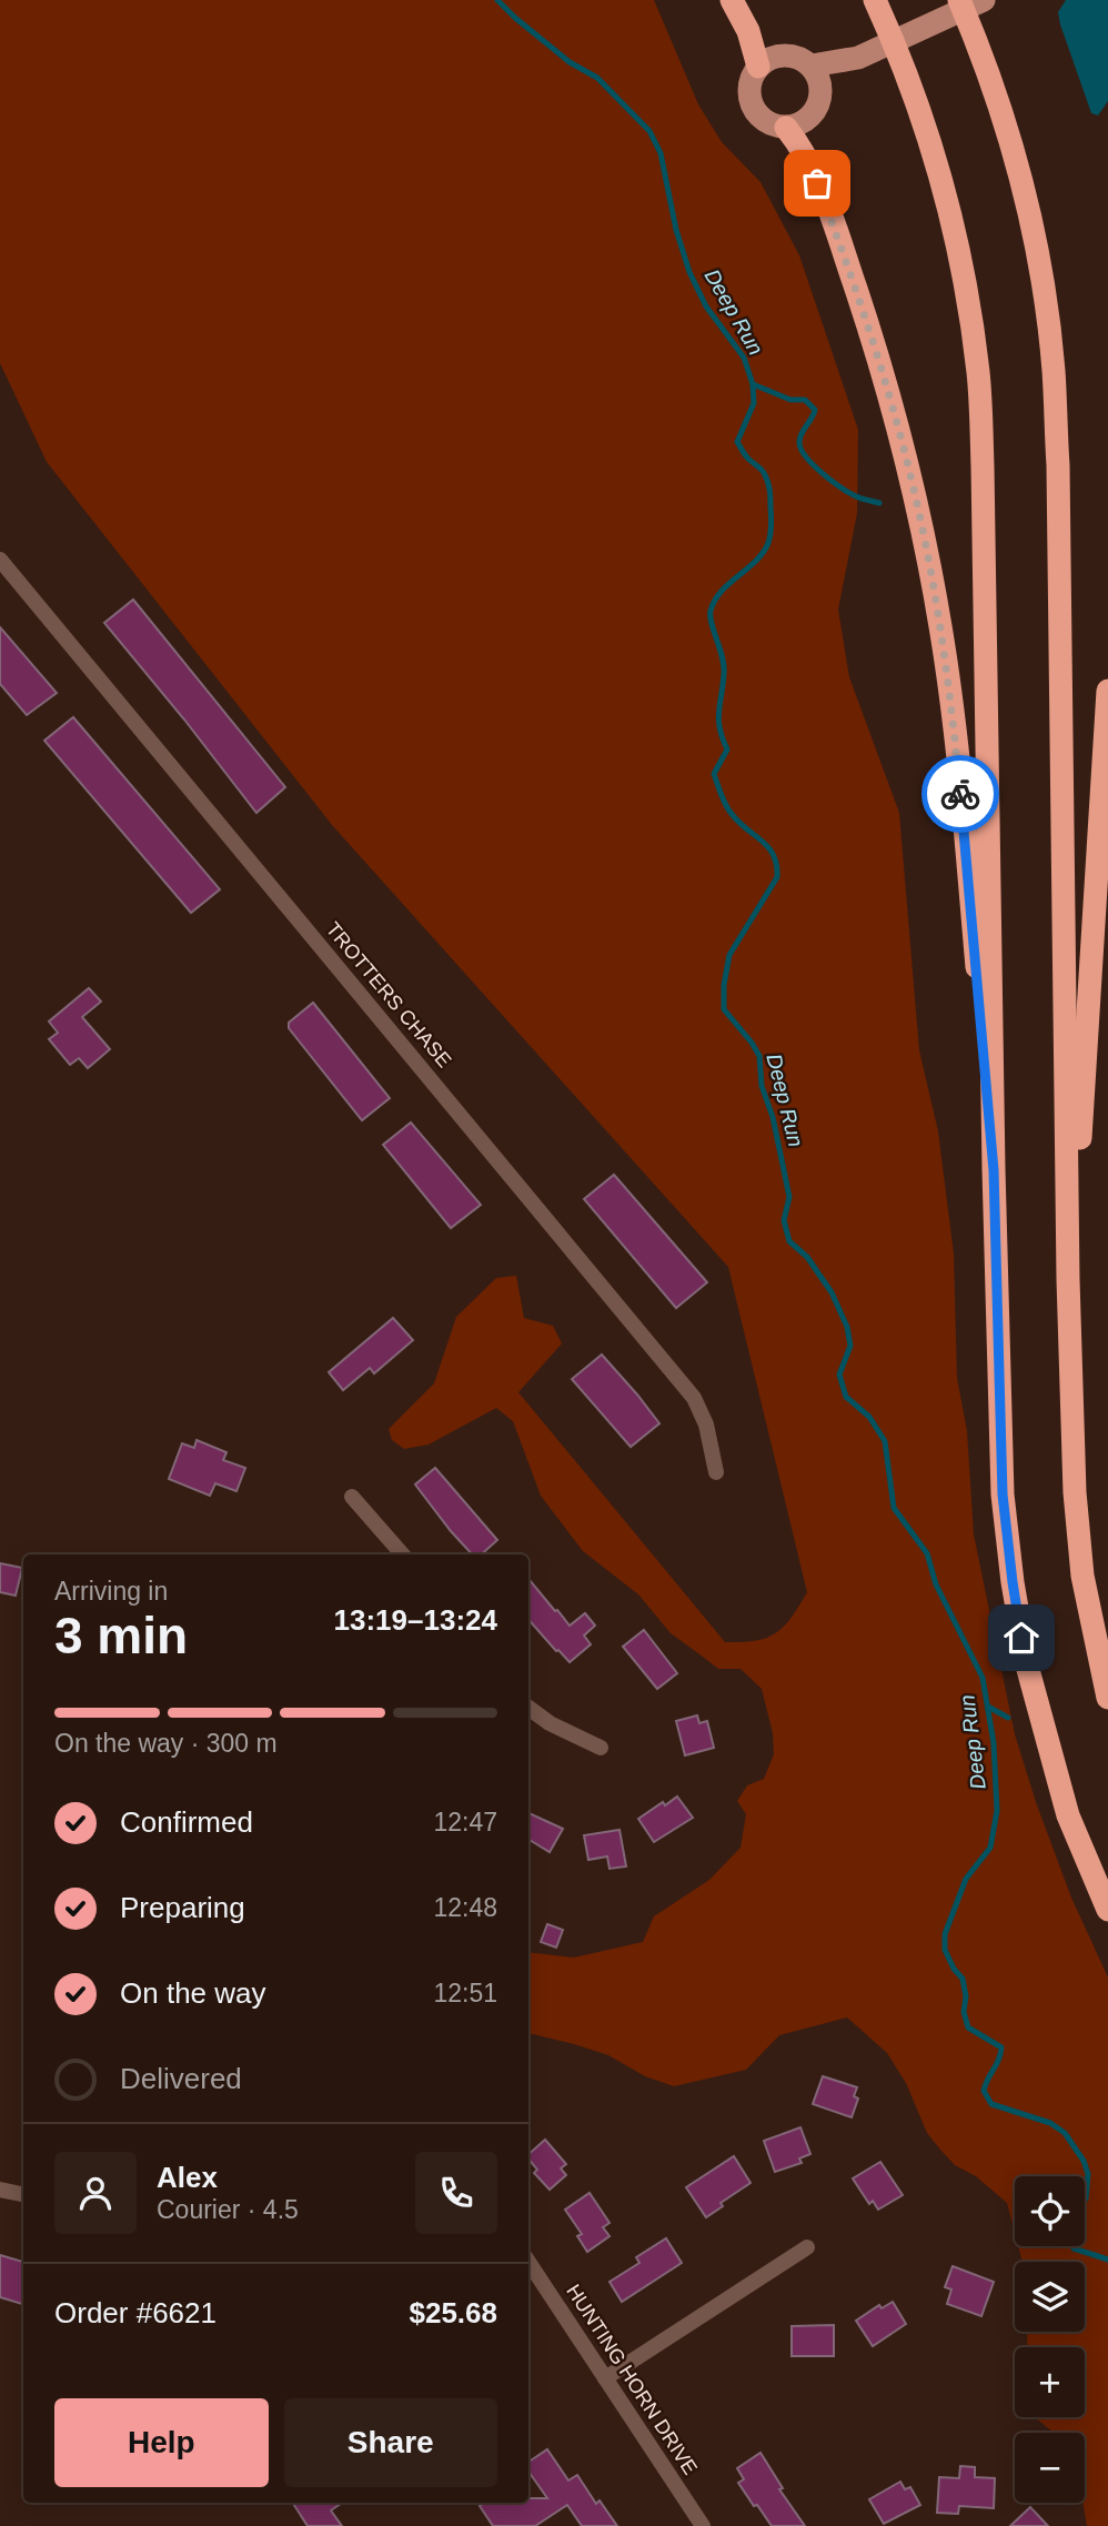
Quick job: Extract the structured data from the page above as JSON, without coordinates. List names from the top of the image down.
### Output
{
  "streets": {
    "street": ["TROTTERS CHASE", "HUNTING HORN DRIVE"]
  },
  "water": ["Deep Run"],
  "page": {
    "heading": ["3 min", "Arriving in", "13:19–13:24"],
    "panel": [
      "Alex",
      "Courier · 4.5",
      "Order #6621",
      "$25.68"
    ],
    "bar": "On the way · 300 m",
    "list": [
      ["Confirmed", "12:47"],
      ["Preparing", "12:48"],
      ["On the way", "12:51"],
      "Delivered"
    ],
    "map_buttons": ["+", "−"],
    "buttons": ["Help", "Share"]
  }
}
